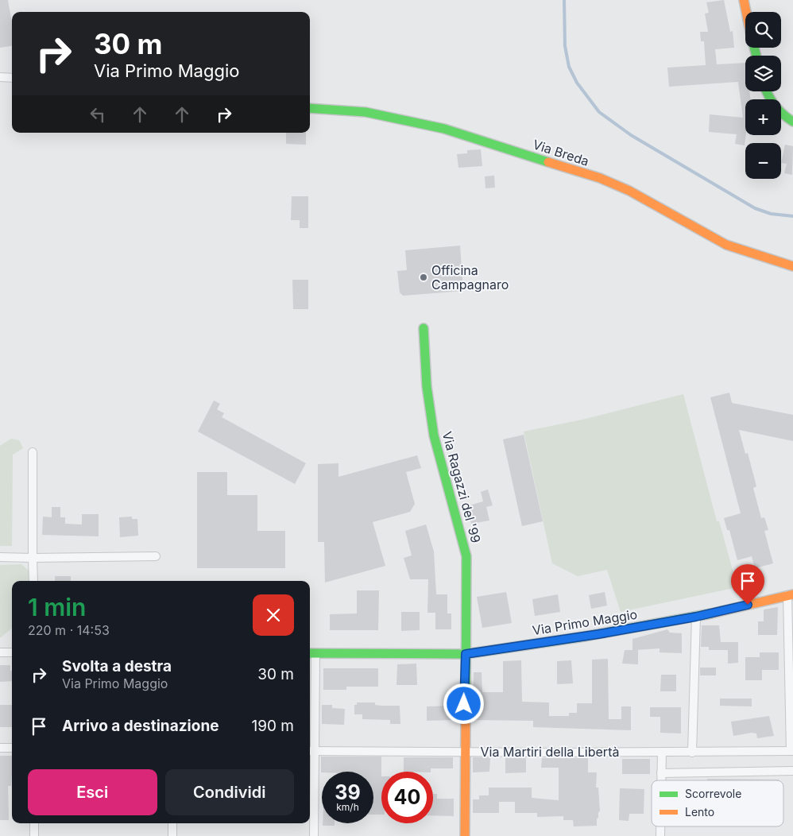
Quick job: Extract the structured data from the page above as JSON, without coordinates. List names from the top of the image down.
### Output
{
  "streets": {
    "street": [
      "Via Breda",
      "Via Ragazzi del '99",
      "Via Primo Maggio",
      "Via Martiri della Libertà"
    ]
  },
  "crossings": [
    ["Via Ragazzi del '99", "Via Primo Maggio"],
    ["Via Ragazzi del '99", "Via Martiri della Libertà"]
  ],
  "places": ["Officina Campagnaro"],
  "legend": ["Scorrevole", "Lento"],
  "page": {
    "map_buttons": ["+", "−"],
    "turn": ["30 m", "Via Primo Maggio"],
    "heading": ["1 min", "220 m · 14:53"],
    "list": [
      {
        "name": "Svolta a destra",
        "note": "Via Primo Maggio",
        "value": "30 m"
      },
      {
        "name": "Arrivo a destinazione",
        "value": "190 m"
      }
    ],
    "buttons": ["Esci", "Condividi"],
    "speed": "39 km/h",
    "limit": "40"
  }
}
